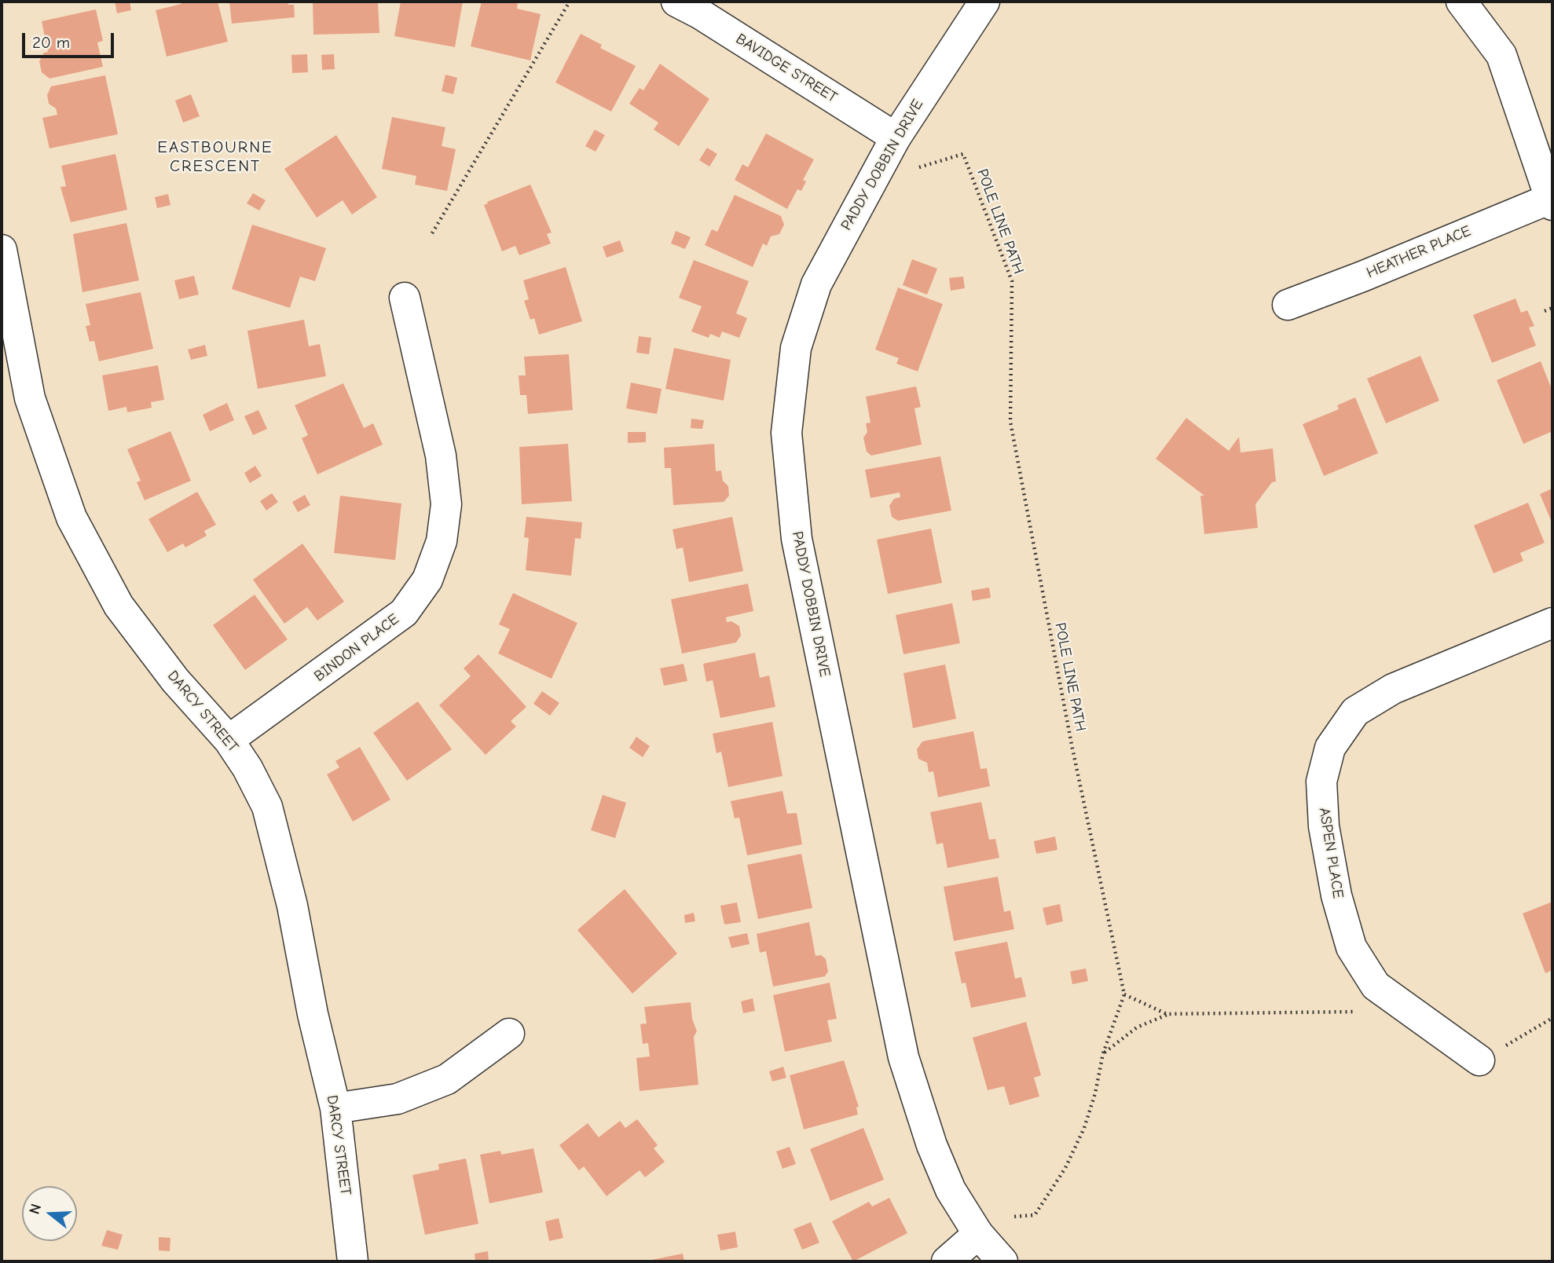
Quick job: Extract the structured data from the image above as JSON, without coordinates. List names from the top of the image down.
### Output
{
  "streets": {
    "street": [
      "BAVIDGE STREET",
      "PADDY DOBBIN DRIVE",
      "HEATHER PLACE",
      "BINDON PLACE",
      "DARCY STREET",
      "ASPEN PLACE"
    ],
    "path": ["POLE LINE PATH"]
  },
  "crossings": [
    ["BAVIDGE STREET", "PADDY DOBBIN DRIVE"],
    ["BINDON PLACE", "DARCY STREET"]
  ],
  "districts": ["EASTBOURNE CRESCENT"],
  "scale_bar": "20 m",
  "north": "left"
}
